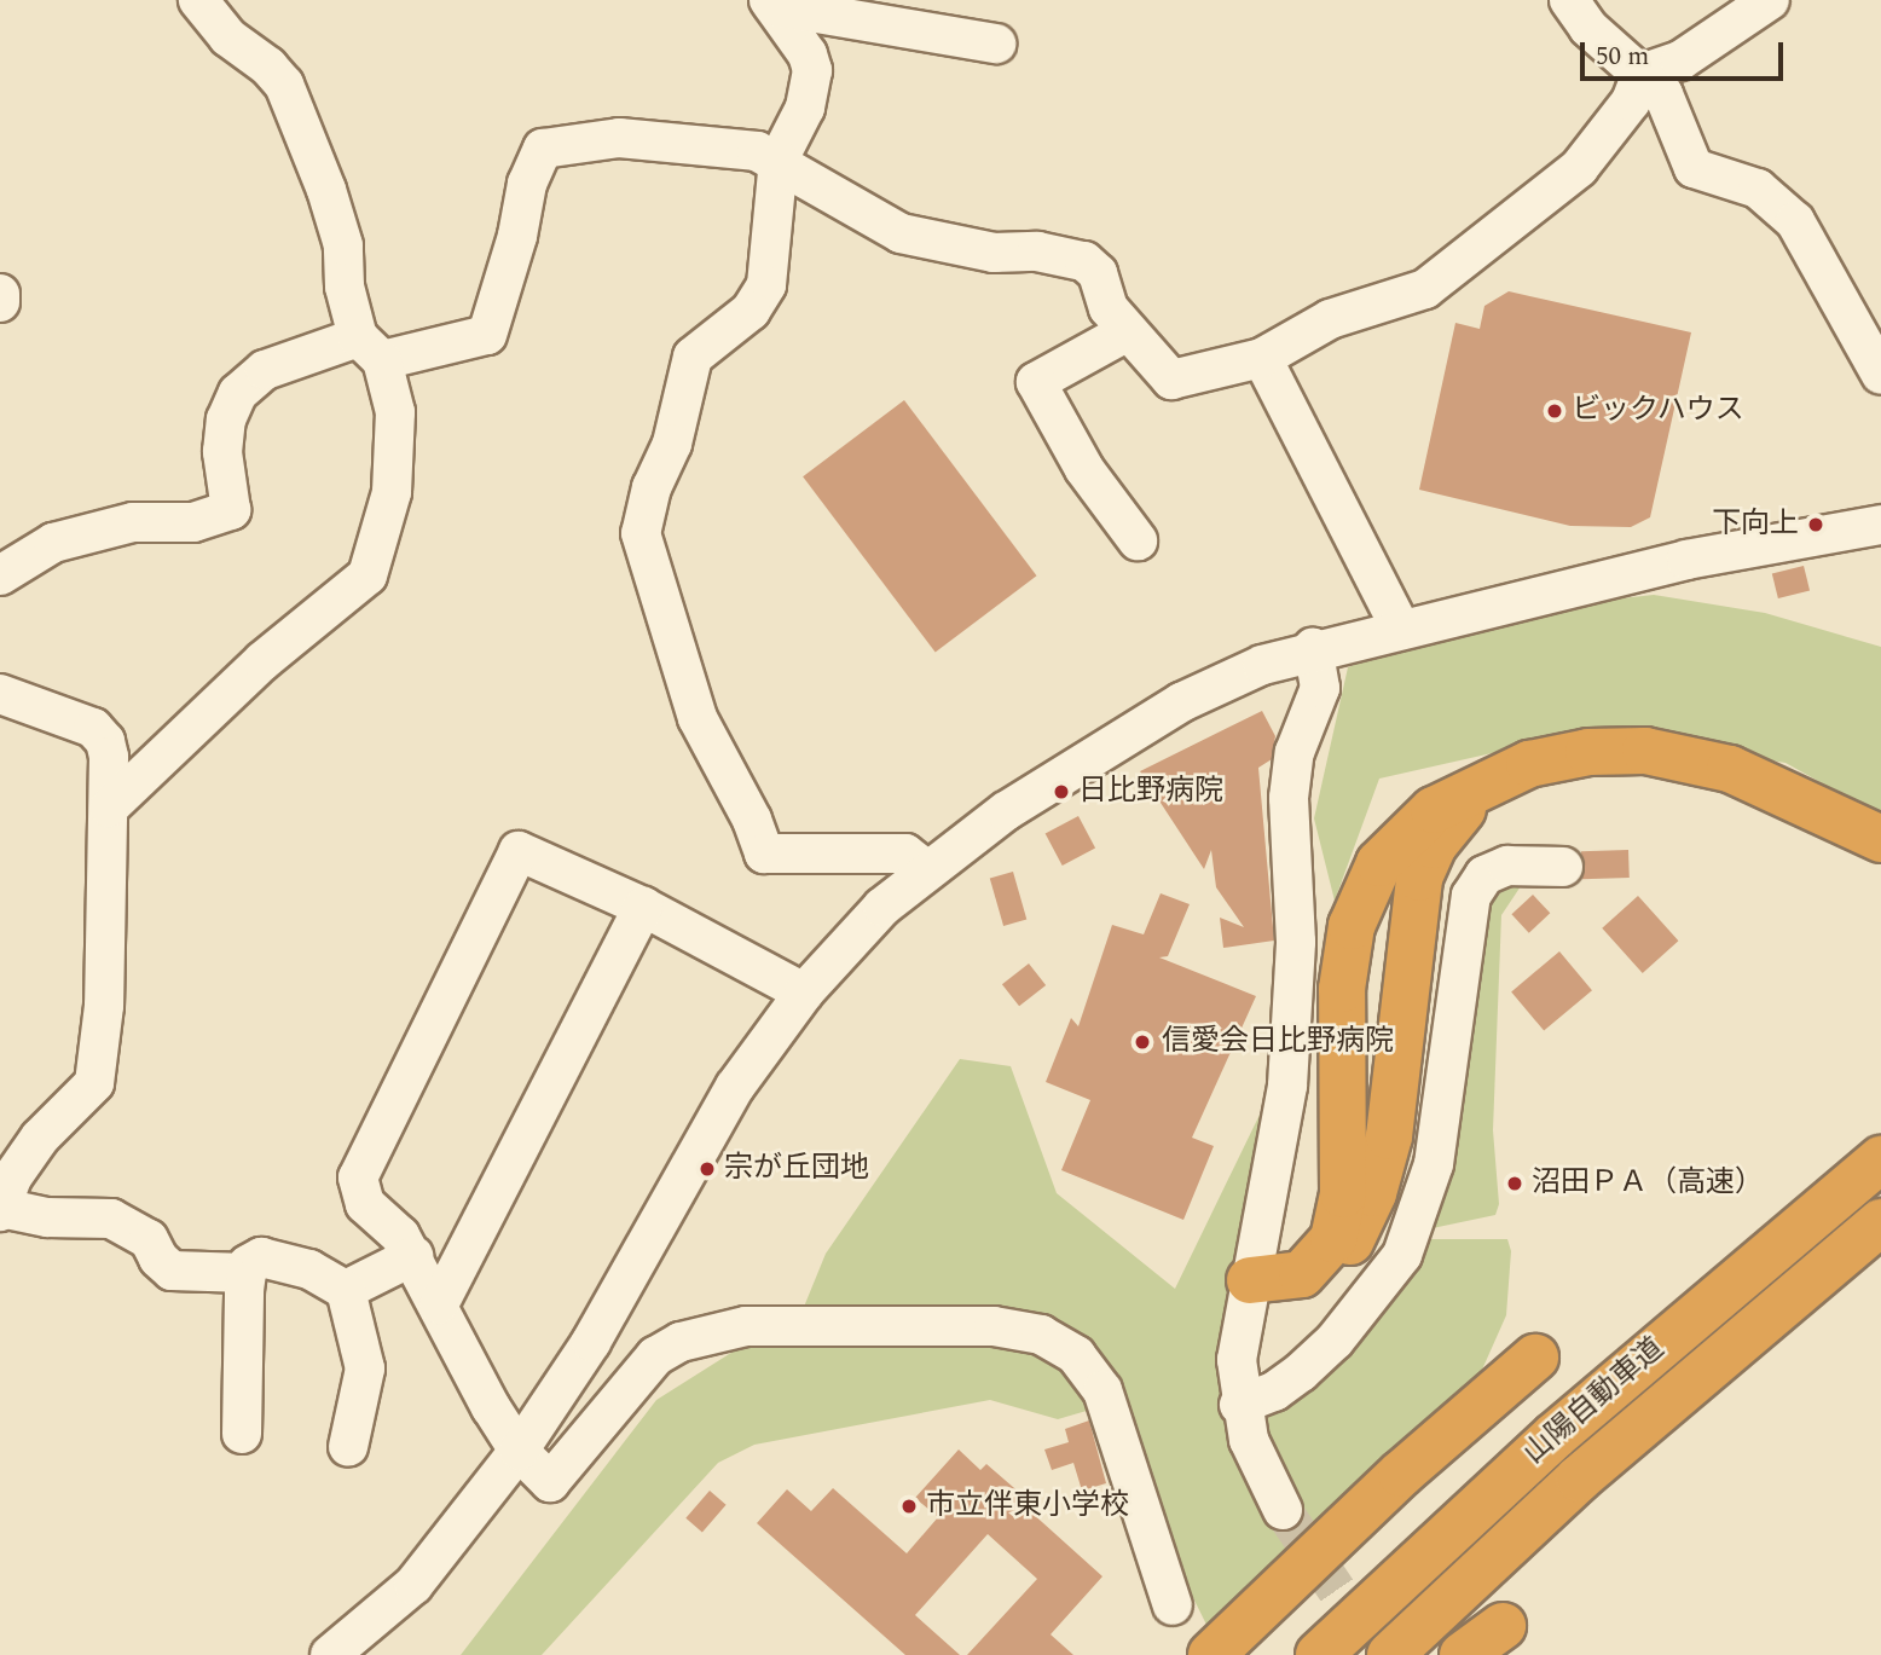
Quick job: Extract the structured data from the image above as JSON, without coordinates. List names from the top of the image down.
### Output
{
  "streets": {
    "highway": ["山陽自動車道"]
  },
  "places": [
    "ビックハウス",
    "下向上",
    "日比野病院",
    "信愛会日比野病院",
    "宗が丘団地",
    "沼田ＰＡ（高速）",
    "市立伴東小学校"
  ],
  "scale_bar": "50 m"
}
